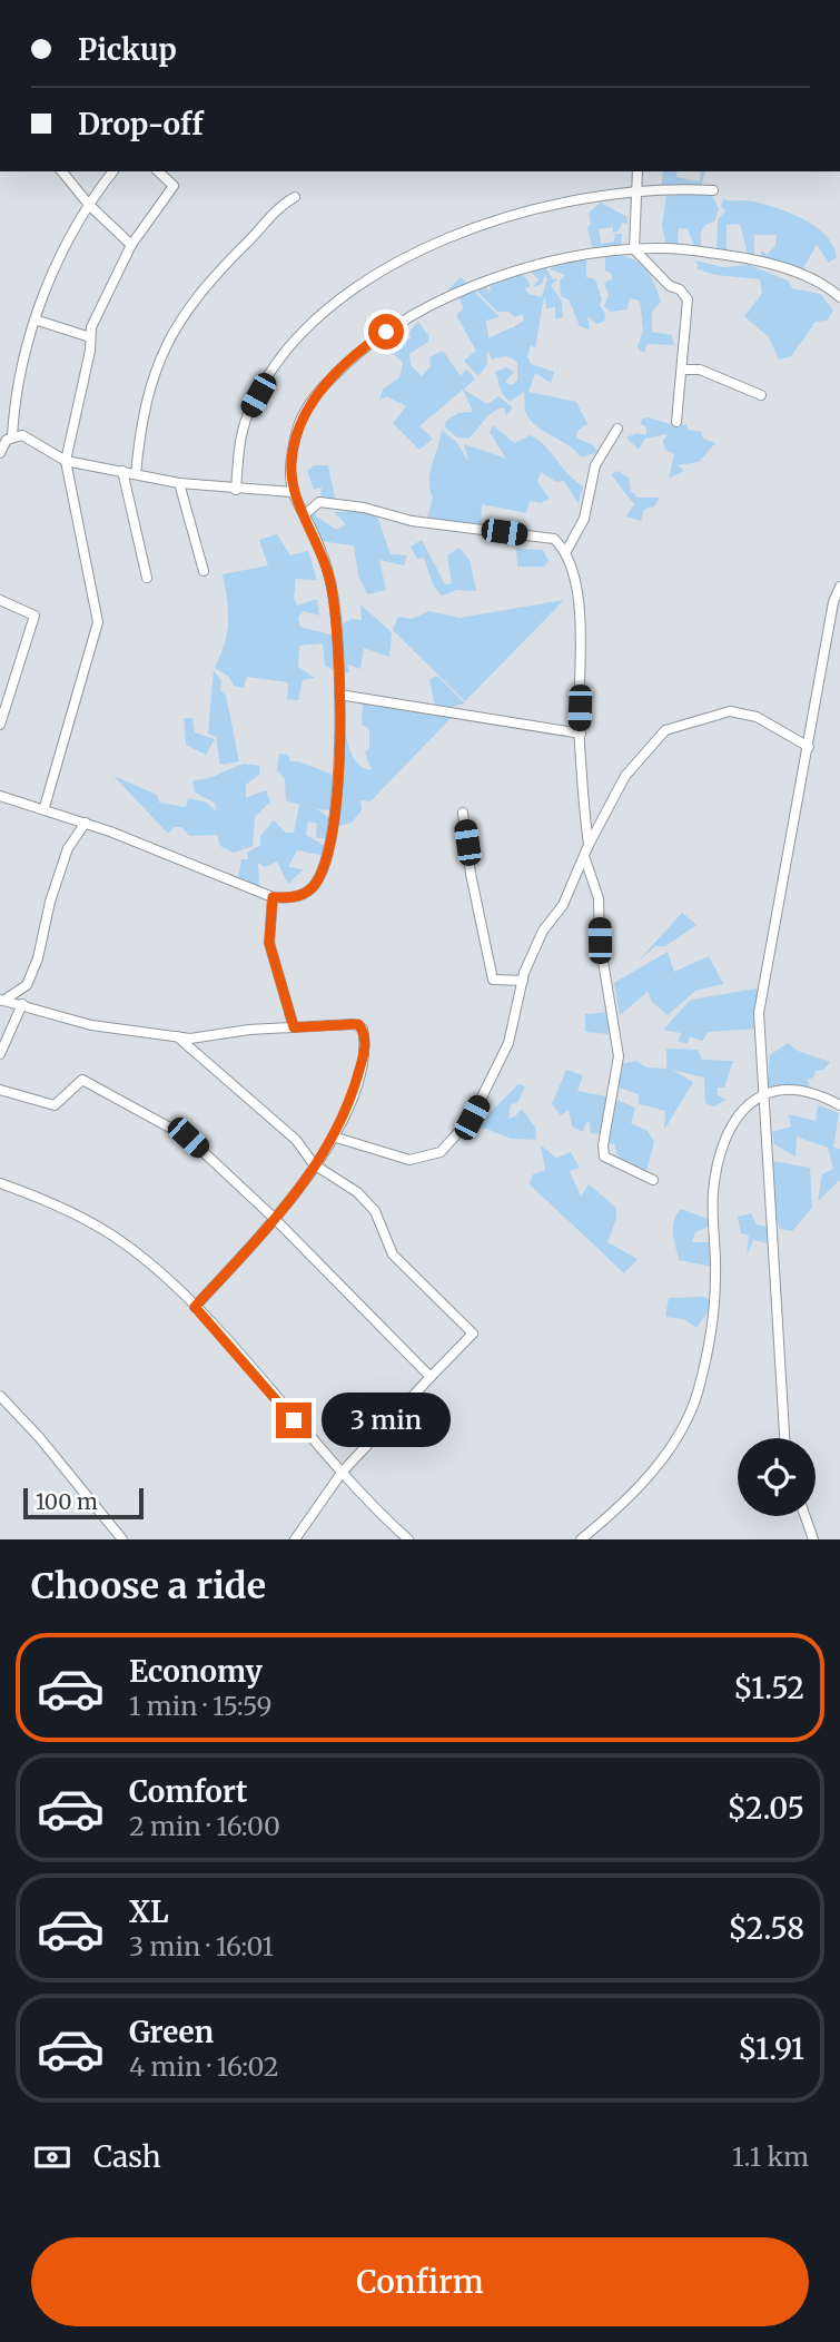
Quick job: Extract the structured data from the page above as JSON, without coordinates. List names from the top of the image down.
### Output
{
  "scale_bar": "100 m",
  "page": {
    "banner": ["Pickup", "Drop-off"],
    "bubble": "3 min",
    "scale": "100 m",
    "heading": "Choose a ride",
    "list": [
      {
        "name": "Economy",
        "note": "1 min · 15:59",
        "value": "$1.52"
      },
      {
        "name": "Comfort",
        "note": "2 min · 16:00",
        "value": "$2.05"
      },
      {
        "name": "XL",
        "note": "3 min · 16:01",
        "value": "$2.58"
      },
      {
        "name": "Green",
        "note": "4 min · 16:02",
        "value": "$1.91"
      }
    ],
    "pay": ["Cash", "1.1 km"],
    "buttons": "Confirm"
  }
}
